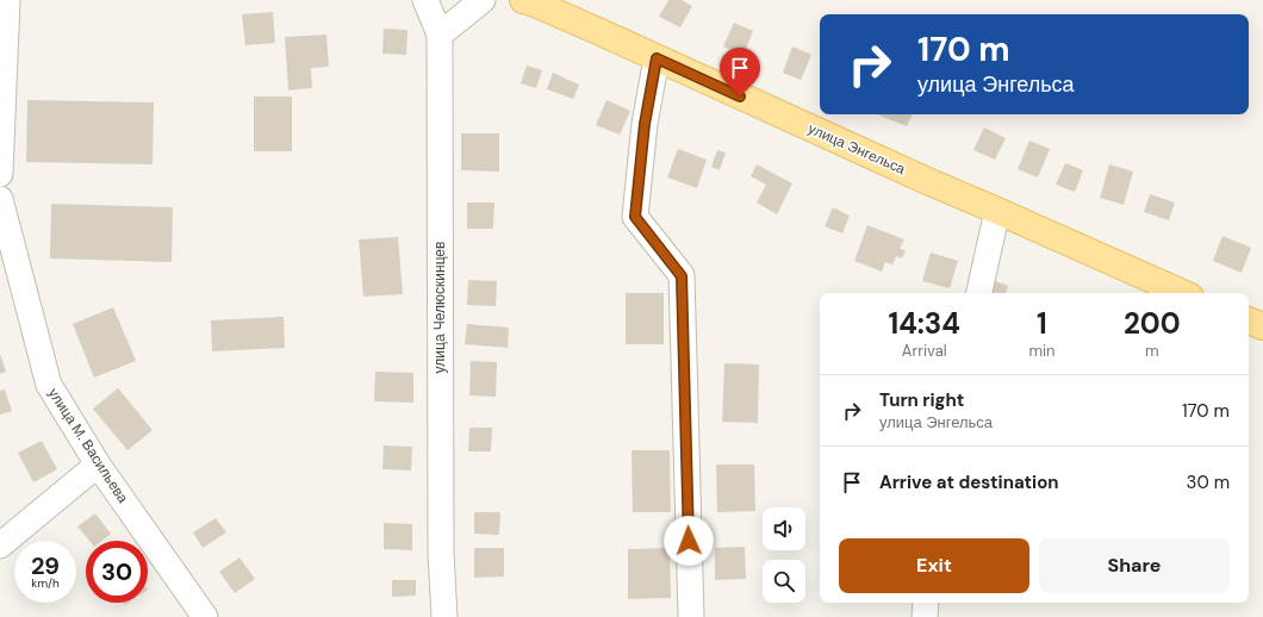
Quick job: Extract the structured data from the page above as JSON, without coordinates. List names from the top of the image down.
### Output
{
  "streets": {
    "main road": ["улица Энгельса"],
    "street": ["улица Челюскинцев", "улица М. Васильева"]
  },
  "page": {
    "turn": ["170 m", "улица Энгельса"],
    "eta": [
      "14:34",
      "Arrival",
      "1",
      "min",
      "200",
      "m"
    ],
    "list": [
      {
        "name": "Turn right",
        "note": "улица Энгельса",
        "value": "170 m"
      },
      {
        "name": "Arrive at destination",
        "value": "30 m"
      }
    ],
    "buttons": ["Exit", "Share"],
    "speed": "29 km/h",
    "limit": "30"
  }
}
